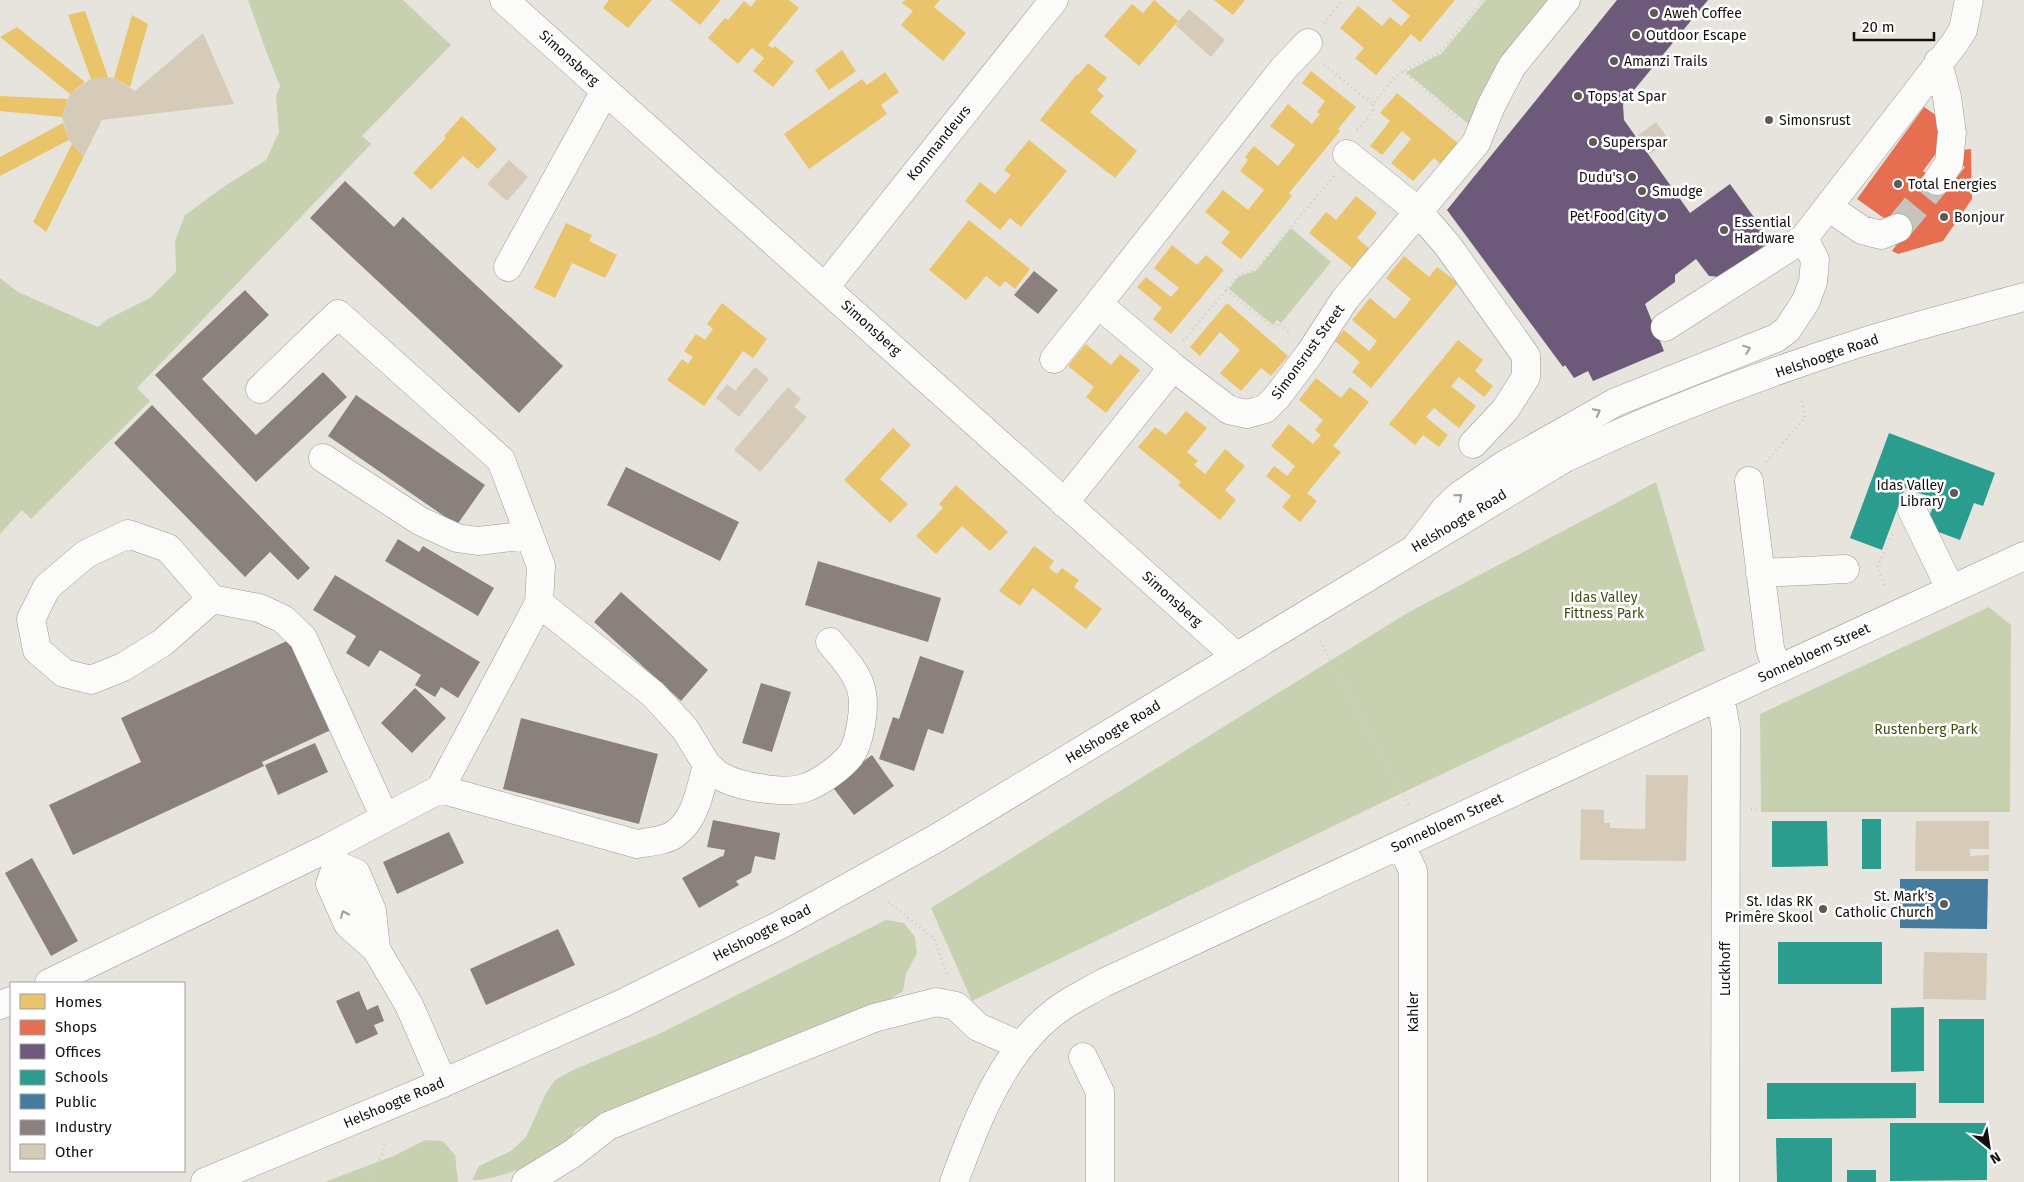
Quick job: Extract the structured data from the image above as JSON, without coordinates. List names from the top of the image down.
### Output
{
  "streets": {
    "street": [
      "Simonsberg",
      "Kommandeurs",
      "Simonsrust Street",
      "Helshoogte Road",
      "Sonnebloem Street",
      "Luckhoff",
      "Kahler"
    ]
  },
  "crossings": [
    ["Simonsberg", "Kommandeurs"],
    ["Simonsberg", "Helshoogte Road"],
    ["Sonnebloem Street", "Luckhoff"],
    ["Sonnebloem Street", "Kahler"]
  ],
  "parks": ["Idas Valley Fittness Park", "Rustenberg Park"],
  "places": [
    "Aweh Coffee",
    "Outdoor Escape",
    "Amanzi Trails",
    "Tops at Spar",
    "Simonsrust",
    "Superspar",
    "Dudu's",
    "Total Energies",
    "Smudge",
    "Pet Food City",
    "Bonjour",
    "Essential Hardware",
    "Idas Valley Library",
    "St. Mark's Catholic Church",
    "St. Idas RK Primêre Skool"
  ],
  "legend": [
    "Homes",
    "Shops",
    "Offices",
    "Schools",
    "Public",
    "Industry",
    "Other"
  ],
  "scale_bar": "20 m",
  "north": "bottom right"
}
